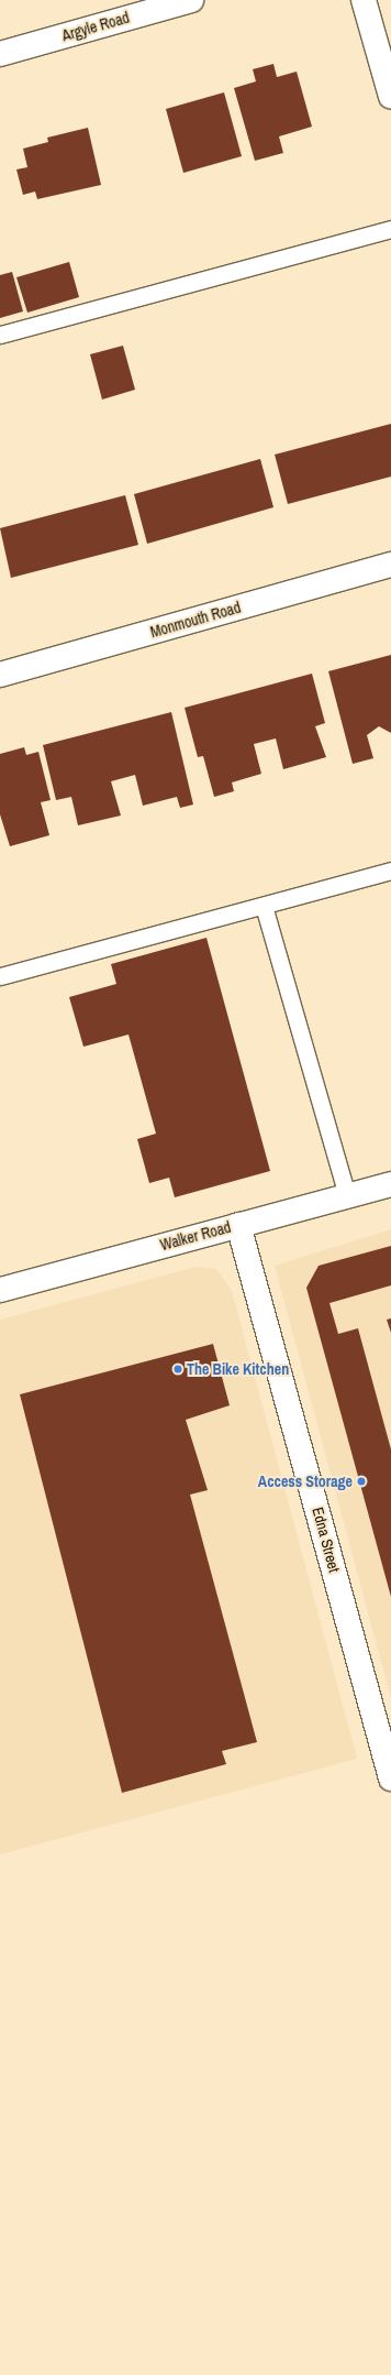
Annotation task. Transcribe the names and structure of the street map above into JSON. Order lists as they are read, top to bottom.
{
  "streets": {
    "street": [
      "Argyle Road",
      "Monmouth Road",
      "Walker Road",
      "Edna Street"
    ]
  },
  "crossings": [
    ["Walker Road", "Edna Street"]
  ],
  "places": ["The Bike Kitchen", "Access Storage"]
}
